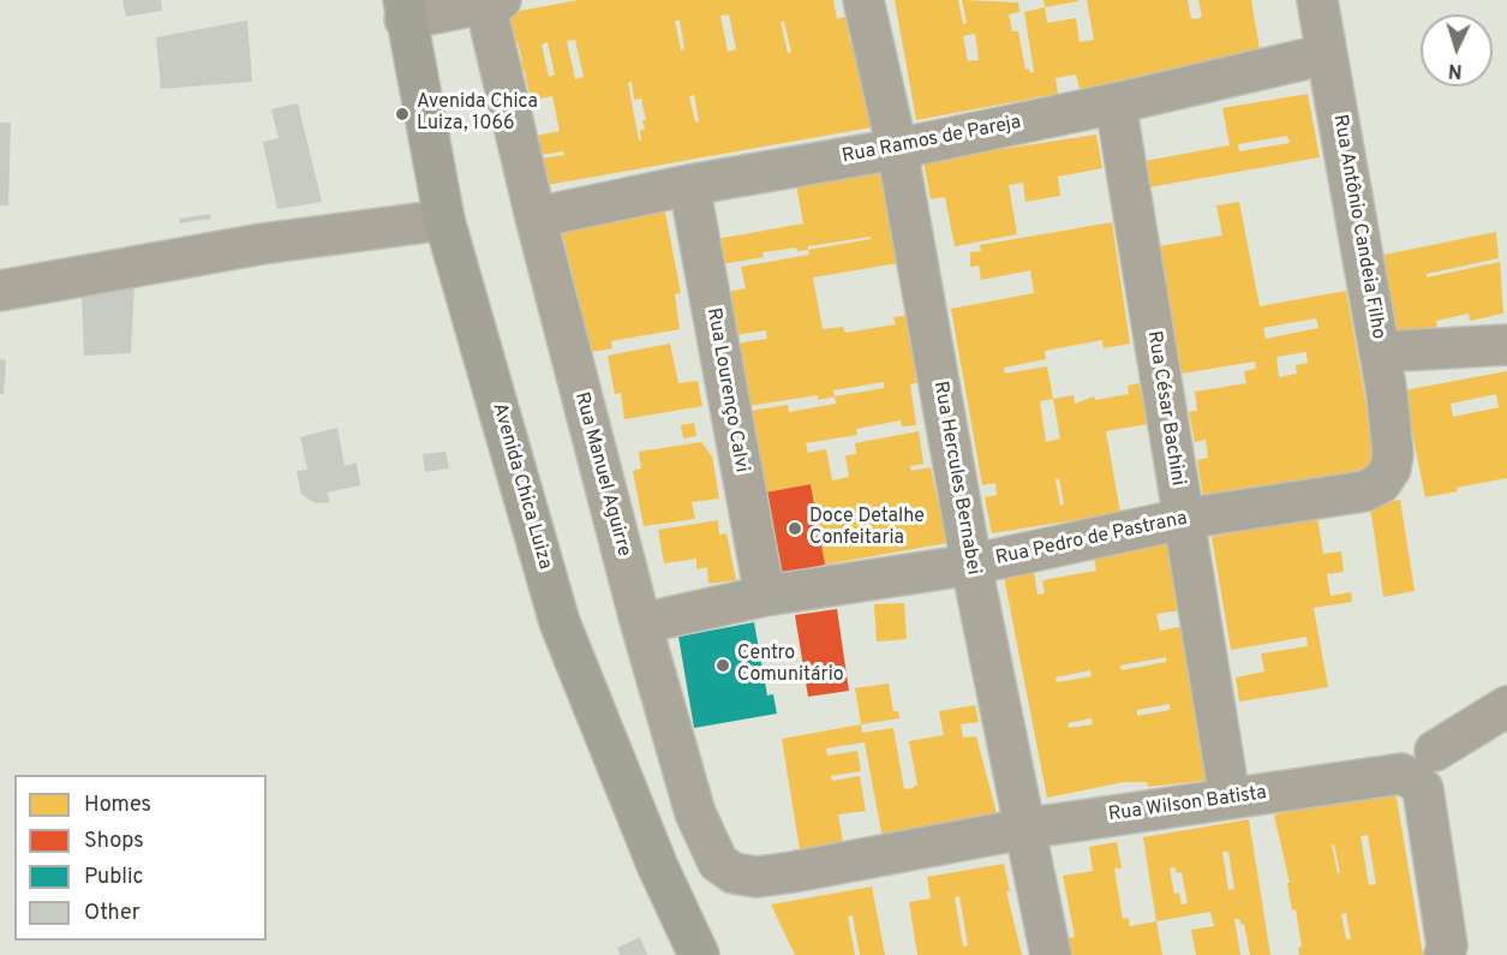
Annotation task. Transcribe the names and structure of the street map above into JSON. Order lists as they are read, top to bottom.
{
  "streets": {
    "main road": ["Avenida Chica Luiza"],
    "street": [
      "Rua Ramos de Pareja",
      "Rua Antônio Candeia Filho",
      "Rua Lourenço Calvi",
      "Rua César Bachini",
      "Rua Manuel Aguirre",
      "Rua Hercules Bernabei",
      "Rua Pedro de Pastrana",
      "Rua Wilson Batista"
    ]
  },
  "crossings": [
    ["Rua Ramos de Pareja", "Rua Antônio Candeia Filho"],
    ["Rua Ramos de Pareja", "Rua Lourenço Calvi"],
    ["Rua Ramos de Pareja", "Rua César Bachini"],
    ["Rua Ramos de Pareja", "Rua Manuel Aguirre"],
    ["Rua Ramos de Pareja", "Rua Hercules Bernabei"],
    ["Rua Antônio Candeia Filho", "Rua Pedro de Pastrana"],
    ["Rua Lourenço Calvi", "Rua Pedro de Pastrana"],
    ["Rua César Bachini", "Rua Pedro de Pastrana"],
    ["Rua César Bachini", "Rua Wilson Batista"],
    ["Rua Manuel Aguirre", "Rua Pedro de Pastrana"],
    ["Rua Manuel Aguirre", "Rua Wilson Batista"],
    ["Rua Hercules Bernabei", "Rua Pedro de Pastrana"],
    ["Rua Hercules Bernabei", "Rua Wilson Batista"]
  ],
  "places": ["Avenida Chica Luiza, 1066", "Doce Detalhe Confeitaria", "Centro Comunitário"],
  "legend": [
    "Homes",
    "Shops",
    "Public",
    "Other"
  ],
  "north": "bottom"
}
